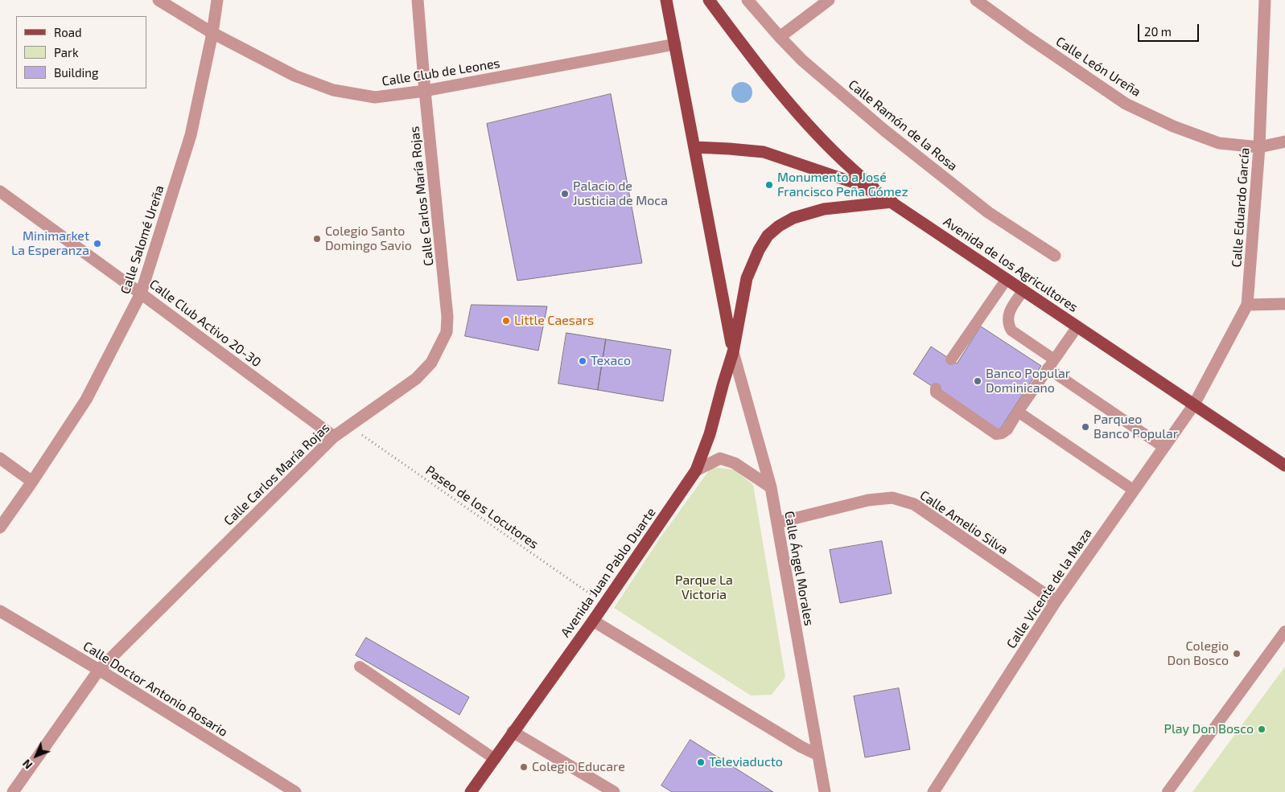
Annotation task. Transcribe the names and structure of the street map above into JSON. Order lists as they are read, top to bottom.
{
  "streets": {
    "main road": ["Avenida de los Agricultores", "Avenida Juan Pablo Duarte"],
    "street": [
      "Calle León Ureña",
      "Calle Club de Leones",
      "Calle Ramón de la Rosa",
      "Calle Carlos María Rojas",
      "Calle Eduardo García",
      "Calle Salomé Ureña",
      "Calle Club Activo 20-30",
      "Calle Amelio Silva",
      "Calle Ángel Morales",
      "Calle Vicente de la Maza",
      "Calle Doctor Antonio Rosario"
    ],
    "path": ["Paseo de los Locutores"]
  },
  "crossings": [
    ["Calle León Ureña", "Calle Eduardo García"],
    ["Calle Club de Leones", "Calle Carlos María Rojas"],
    ["Calle Club de Leones", "Calle Salomé Ureña"],
    ["Calle Carlos María Rojas", "Calle Club Activo 20-30"],
    ["Calle Carlos María Rojas", "Paseo de los Locutores"],
    ["Calle Carlos María Rojas", "Calle Doctor Antonio Rosario"],
    ["Calle Eduardo García", "Avenida de los Agricultores"],
    ["Calle Eduardo García", "Calle Vicente de la Maza"],
    ["Calle Salomé Ureña", "Calle Club Activo 20-30"],
    ["Avenida de los Agricultores", "Avenida Juan Pablo Duarte"],
    ["Avenida de los Agricultores", "Calle Vicente de la Maza"],
    ["Paseo de los Locutores", "Avenida Juan Pablo Duarte"],
    ["Calle Amelio Silva", "Calle Ángel Morales"],
    ["Calle Amelio Silva", "Calle Vicente de la Maza"],
    ["Calle Ángel Morales", "Avenida Juan Pablo Duarte"]
  ],
  "parks": ["Parque La Victoria"],
  "places": [
    "Monumento a José Francisco Peña Gómez",
    "Palacio de Justicia de Moca",
    "Colegio Santo Domingo Savio",
    "Minimarket La Esperanza",
    "Little Caesars",
    "Texaco",
    "Banco Popular Dominicano",
    "Parqueo Banco Popular",
    "Colegio Don Bosco",
    "Play Don Bosco",
    "Televiaducto",
    "Colegio Educare"
  ],
  "legend": ["Road", "Park", "Building"],
  "scale_bar": "20 m",
  "north": "bottom left"
}
